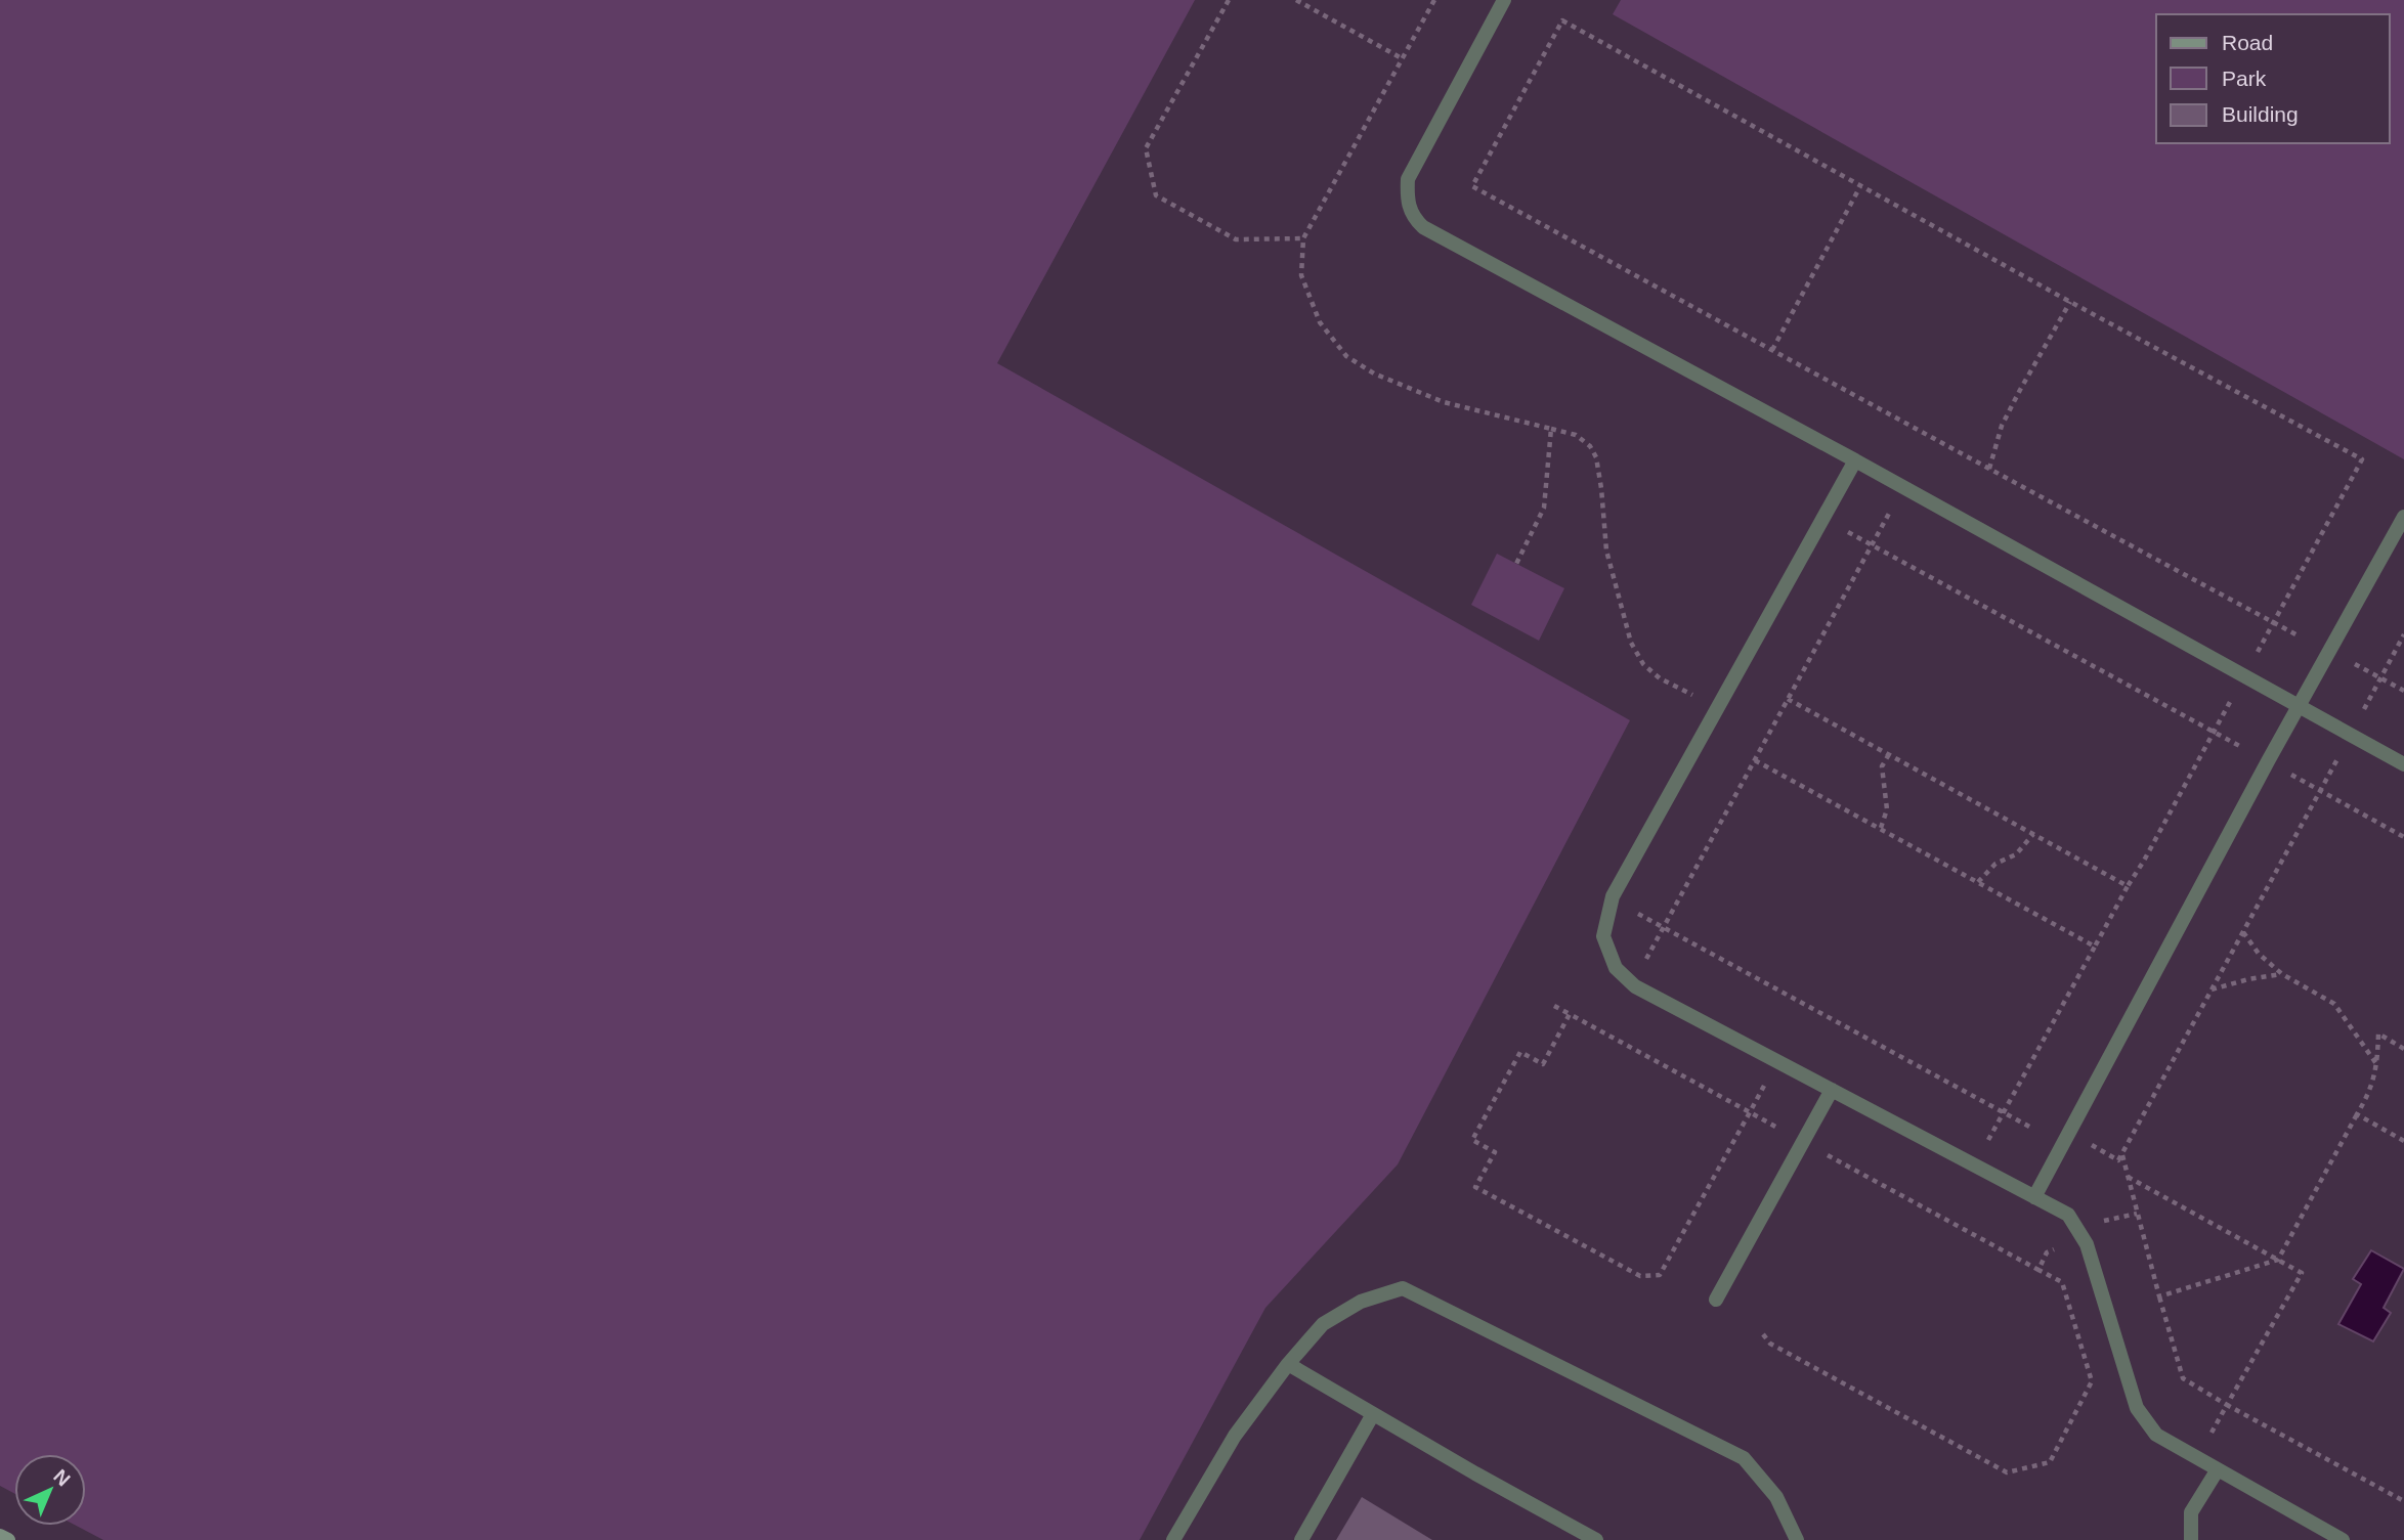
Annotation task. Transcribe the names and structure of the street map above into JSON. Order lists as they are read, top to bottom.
{
  "legend": ["Road", "Park", "Building"],
  "north": "top right"
}
